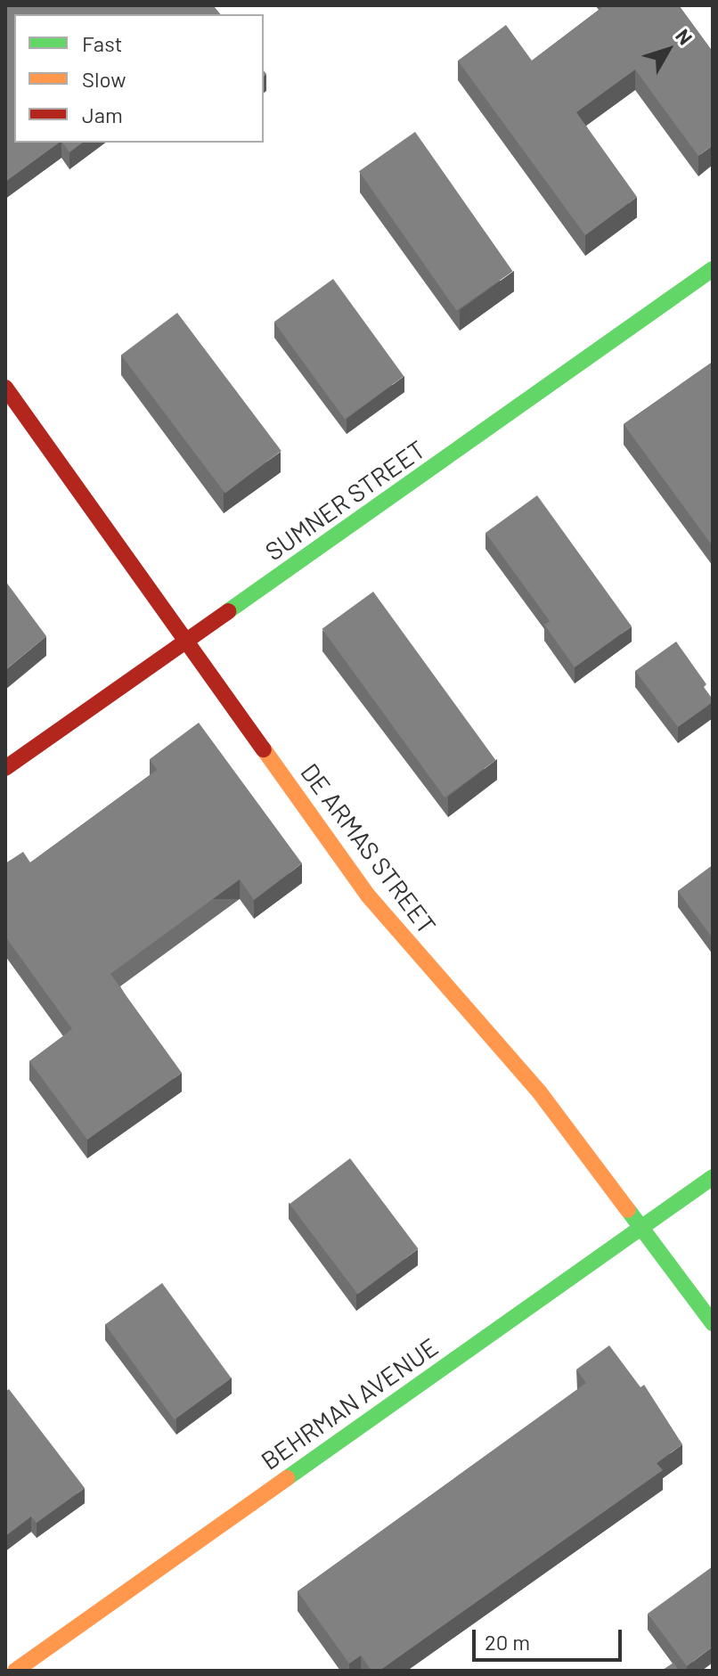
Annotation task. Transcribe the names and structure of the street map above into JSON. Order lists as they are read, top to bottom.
{
  "streets": {
    "street": ["SUMNER STREET", "DE ARMAS STREET", "BEHRMAN AVENUE"]
  },
  "crossings": [
    ["SUMNER STREET", "DE ARMAS STREET"],
    ["DE ARMAS STREET", "BEHRMAN AVENUE"]
  ],
  "legend": ["Fast", "Slow", "Jam"],
  "scale_bar": "20 m",
  "north": "top right"
}
